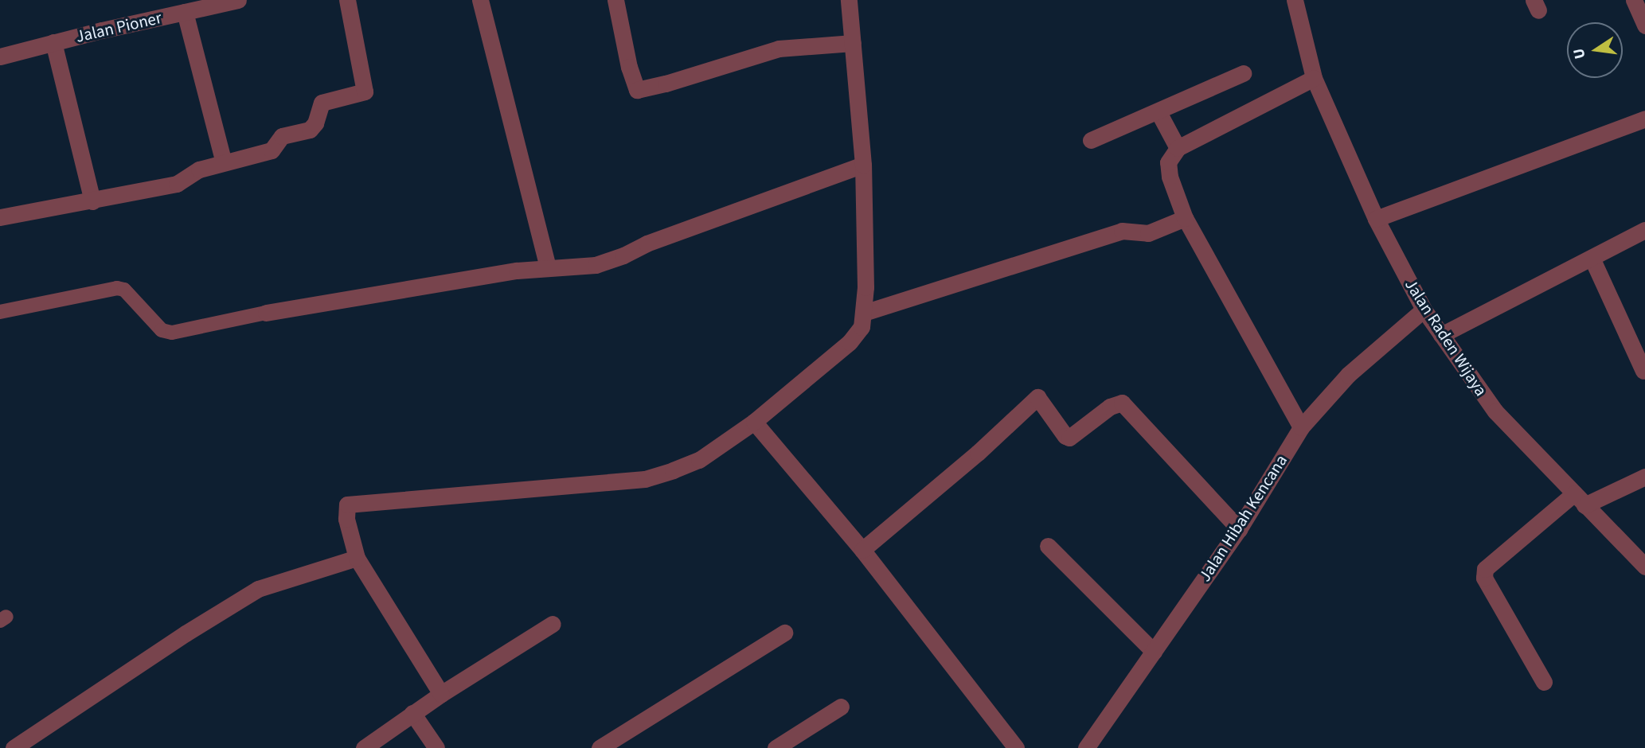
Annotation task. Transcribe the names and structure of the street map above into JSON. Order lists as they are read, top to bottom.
{
  "streets": {
    "street": ["Jalan Pioner", "Jalan Raden Wijaya", "Jalan Hibah Kencana"]
  },
  "crossings": [
    ["Jalan Raden Wijaya", "Jalan Hibah Kencana"]
  ],
  "north": "left"
}
